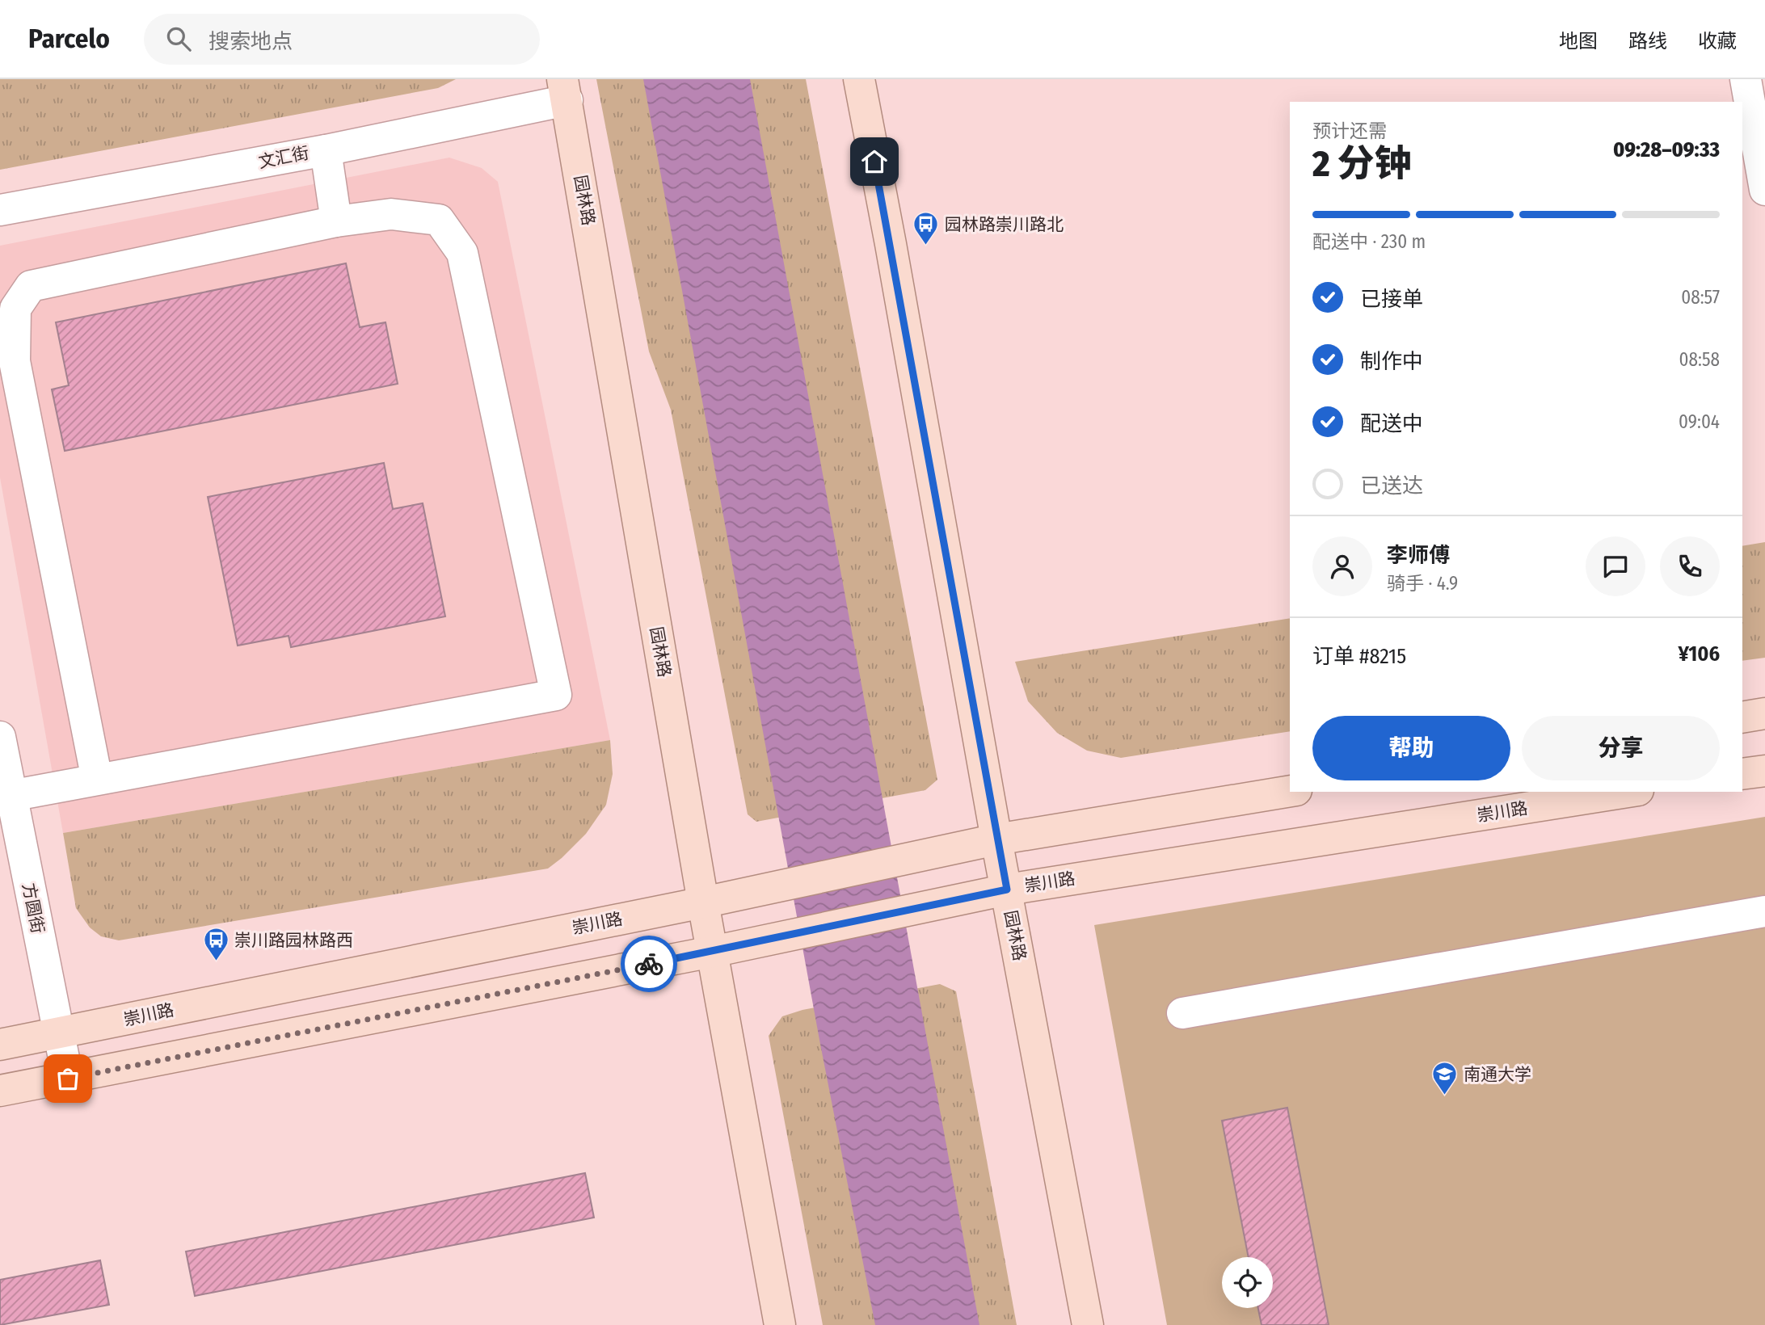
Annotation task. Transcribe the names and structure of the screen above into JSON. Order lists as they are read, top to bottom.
{
  "streets": {
    "main road": ["园林路", "崇川路"],
    "street": ["文汇街", "方圆街"]
  },
  "crossings": [
    ["文汇街", "园林路"],
    ["园林路", "崇川路"],
    ["崇川路", "方圆街"]
  ],
  "places": {
    "bus stop": ["园林路崇川路北", "崇川路园林路西"],
    "school or university": ["南通大学"]
  },
  "page": {
    "header": "Parcelo",
    "search": "搜索地点",
    "nav": ["地图", "路线", "收藏"],
    "heading": ["2 分钟", "预计还需", "09:28–09:33"],
    "panel": [
      "李师傅",
      "骑手 · 4.9",
      "订单 #8215",
      "¥106"
    ],
    "bar": "配送中 · 230 m",
    "list": [
      ["已接单", "08:57"],
      ["制作中", "08:58"],
      ["配送中", "09:04"],
      "已送达"
    ],
    "buttons": ["帮助", "分享"]
  }
}
